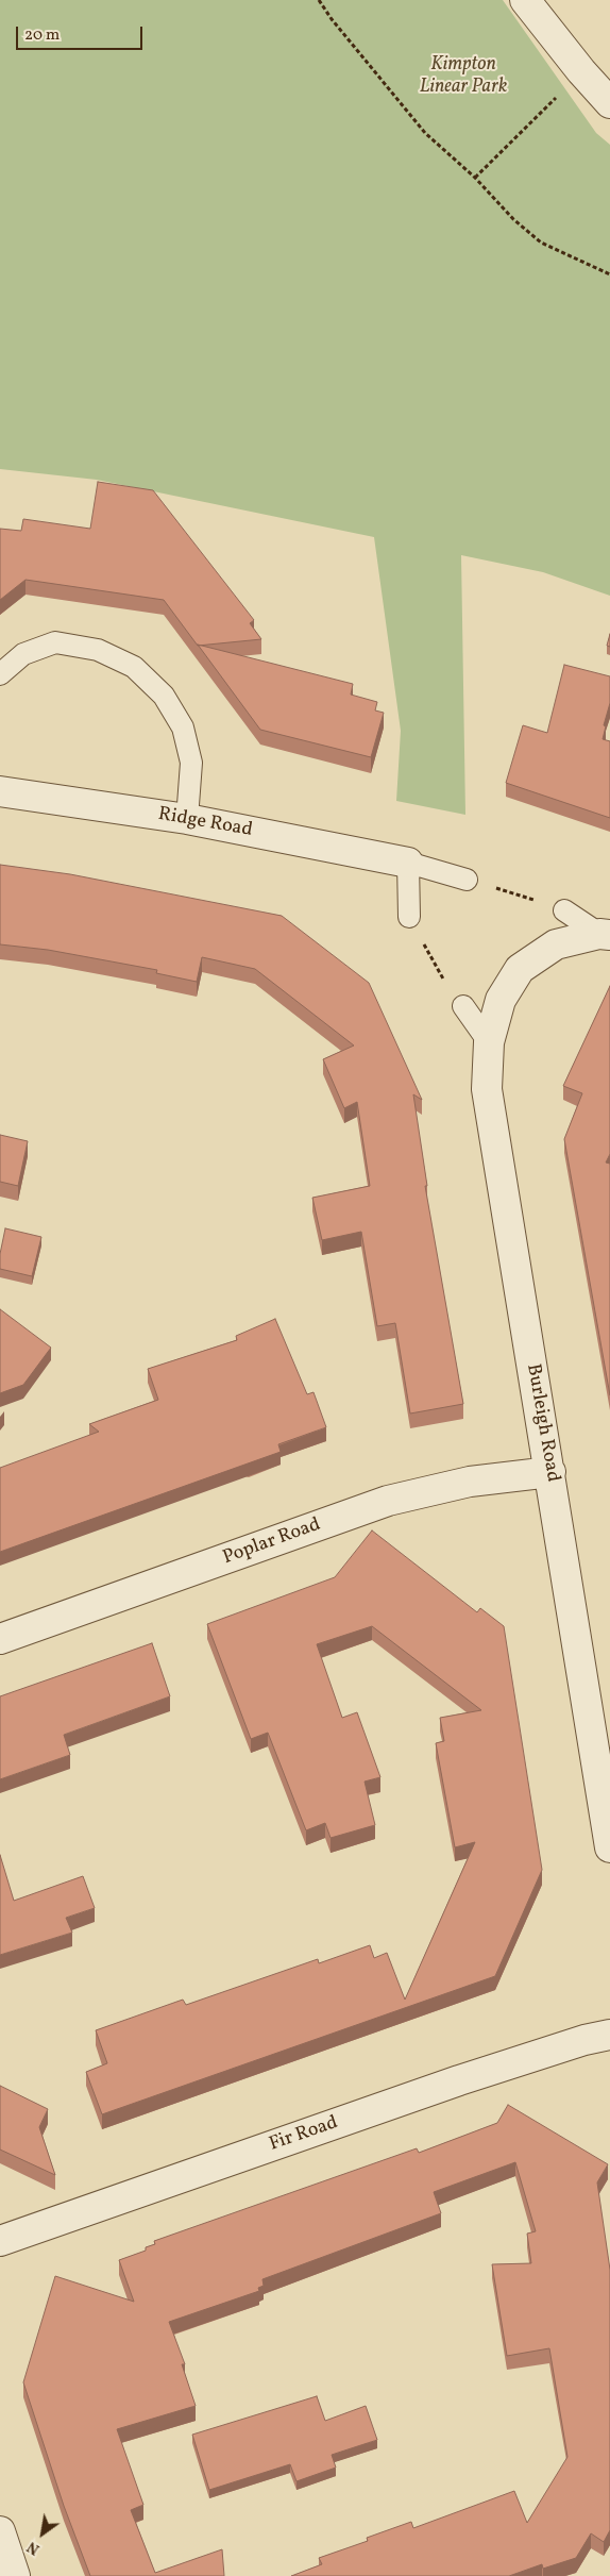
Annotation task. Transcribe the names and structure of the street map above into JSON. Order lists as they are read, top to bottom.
{
  "streets": {
    "street": [
      "Ridge Road",
      "Burleigh Road",
      "Poplar Road",
      "Fir Road"
    ]
  },
  "crossings": [
    ["Burleigh Road", "Poplar Road"]
  ],
  "parks": ["Kimpton Linear Park"],
  "scale_bar": "20 m",
  "north": "bottom left"
}
